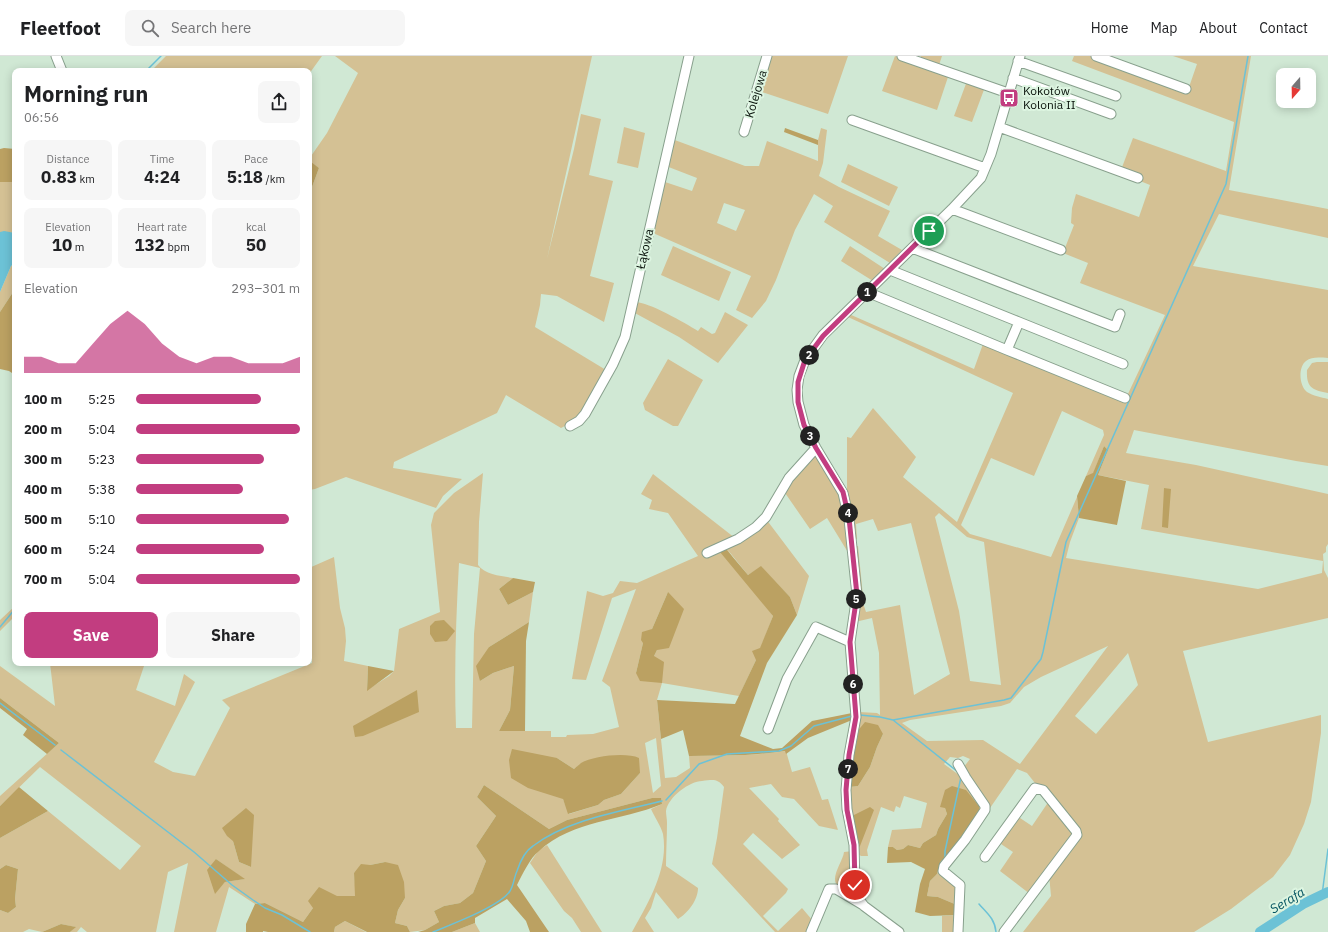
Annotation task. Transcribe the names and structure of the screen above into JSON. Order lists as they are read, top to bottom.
{
  "streets": {
    "street": ["Kolejowa", "Łąkowa"]
  },
  "water": ["Serafa"],
  "places": {
    "bus stop": ["Kokotów Kolonia II"]
  },
  "north": "bottom",
  "page": {
    "header": "Fleetfoot",
    "search": "Search here",
    "nav": [
      "Home",
      "Map",
      "About",
      "Contact"
    ],
    "heading": ["Morning run", "06:56"],
    "stats": [
      ["Distance", "0.83 km"],
      ["Time", "4:24"],
      ["Pace", "5:18 /km"],
      ["Elevation", "10 m"],
      ["Heart rate", "132 bpm"],
      ["kcal", "50"]
    ],
    "chart": ["Elevation", "293–301 m"],
    "pins": [
      "1",
      "2",
      "3",
      "4",
      "5",
      "6",
      "7"
    ],
    "list": [
      {
        "name": "100 m",
        "note": "5:25"
      },
      {
        "name": "200 m",
        "note": "5:04"
      },
      {
        "name": "300 m",
        "note": "5:23"
      },
      {
        "name": "400 m",
        "note": "5:38"
      },
      {
        "name": "500 m",
        "note": "5:10"
      },
      {
        "name": "600 m",
        "note": "5:24"
      },
      {
        "name": "700 m",
        "note": "5:04"
      }
    ],
    "buttons": ["Save", "Share"]
  }
}
